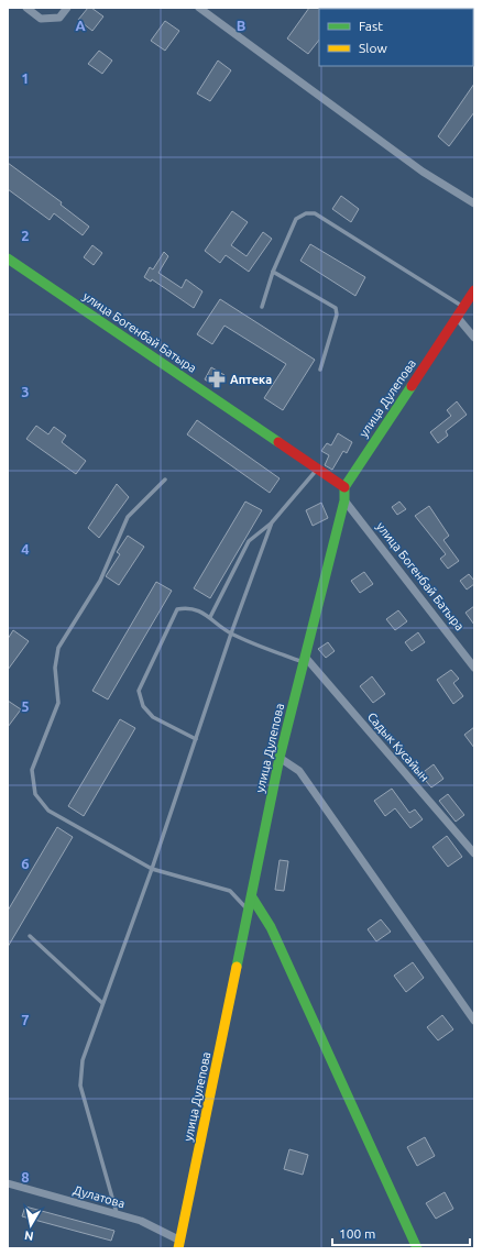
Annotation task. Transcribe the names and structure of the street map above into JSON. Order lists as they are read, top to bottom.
{
  "streets": {
    "street": [
      "улица Богенбай Батыра",
      "улица Дулепова",
      "Садык Кусайын",
      "Дулатова"
    ]
  },
  "crossings": [
    ["улица Богенбай Батыра", "улица Дулепова"],
    ["улица Дулепова", "Садык Кусайын"],
    ["улица Дулепова", "Дулатова"]
  ],
  "places": {
    "pharmacy": ["Аптека"]
  },
  "legend": ["Fast", "Slow"],
  "scale_bar": "100 m",
  "north": "bottom",
  "grid": {
    "columns": ["A", "B"],
    "rows": [
      "1",
      "2",
      "3",
      "4",
      "5",
      "6",
      "7",
      "8"
    ]
  }
}
